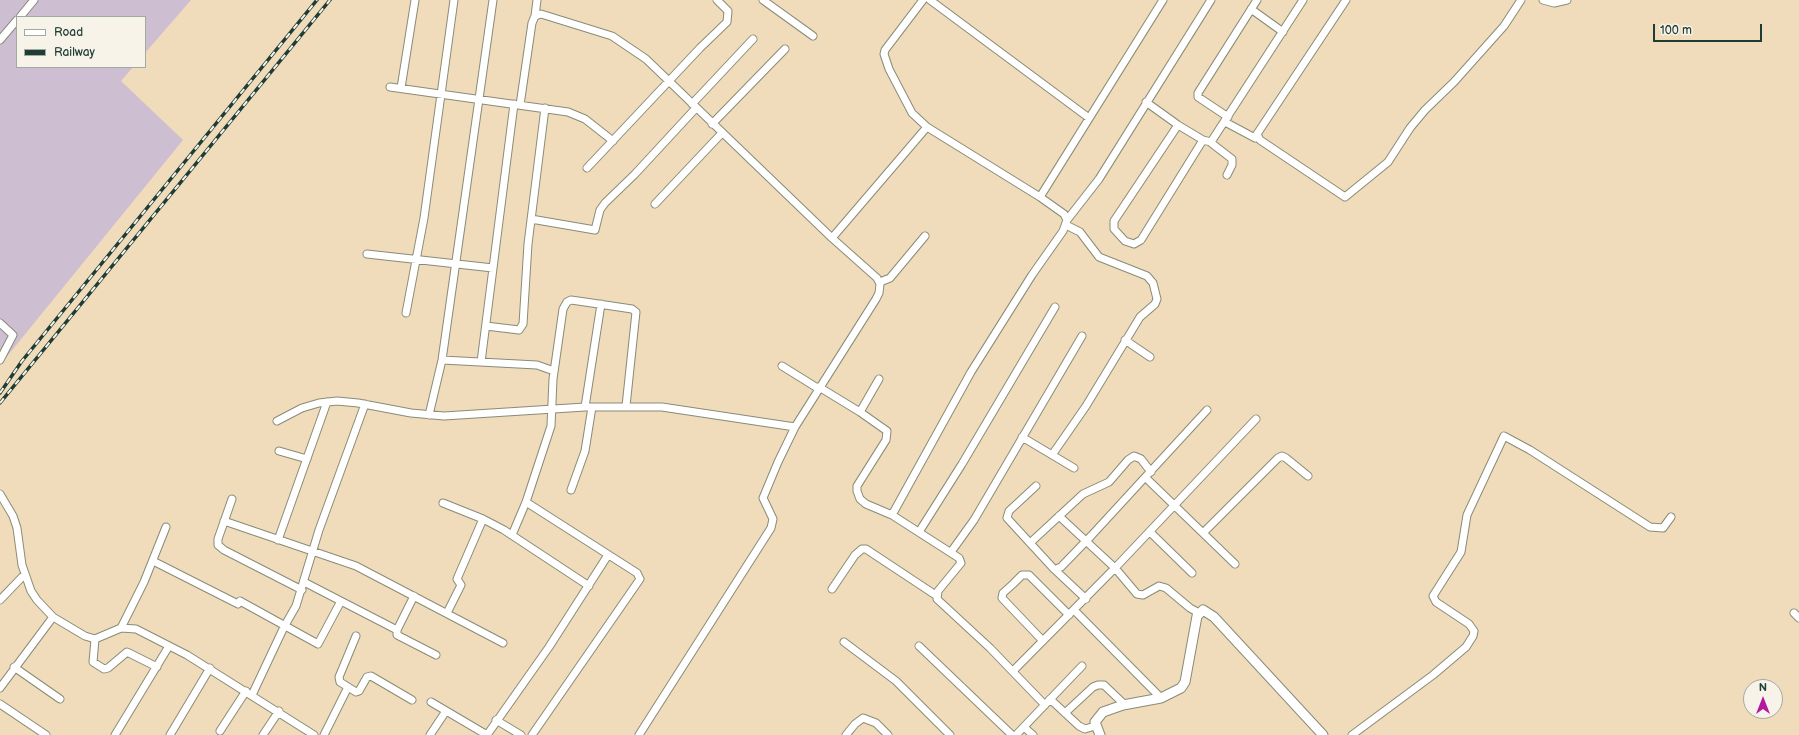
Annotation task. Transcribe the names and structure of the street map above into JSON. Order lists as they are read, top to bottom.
{
  "legend": ["Road", "Railway"],
  "scale_bar": "100 m",
  "north": "top"
}
